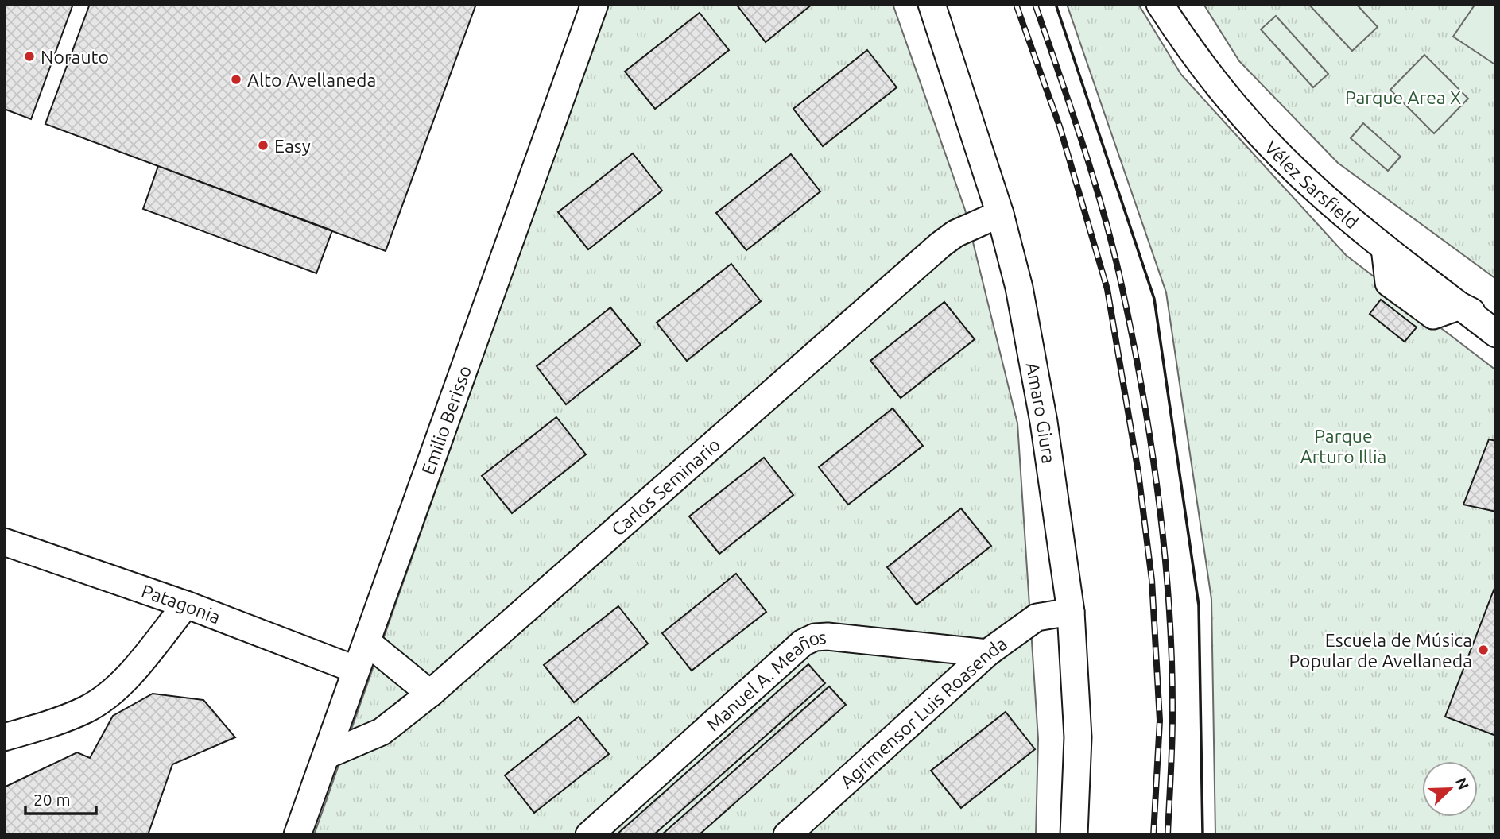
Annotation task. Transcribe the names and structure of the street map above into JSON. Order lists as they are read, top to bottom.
{
  "streets": {
    "street": [
      "Vélez Sarsfield",
      "Amaro Giura",
      "Emilio Berisso",
      "Carlos Seminario",
      "Patagonia",
      "Manuel A. Meaños",
      "Agrimensor Luis Roasenda"
    ]
  },
  "crossings": [
    ["Amaro Giura", "Carlos Seminario"],
    ["Amaro Giura", "Agrimensor Luis Roasenda"],
    ["Emilio Berisso", "Carlos Seminario"],
    ["Emilio Berisso", "Patagonia"],
    ["Manuel A. Meaños", "Agrimensor Luis Roasenda"]
  ],
  "parks": ["Parque Area X", "Parque Arturo Illia"],
  "places": [
    "Norauto",
    "Alto Avellaneda",
    "Easy",
    "Escuela de Música Popular de Avellaneda"
  ],
  "scale_bar": "20 m",
  "north": "top right"
}
